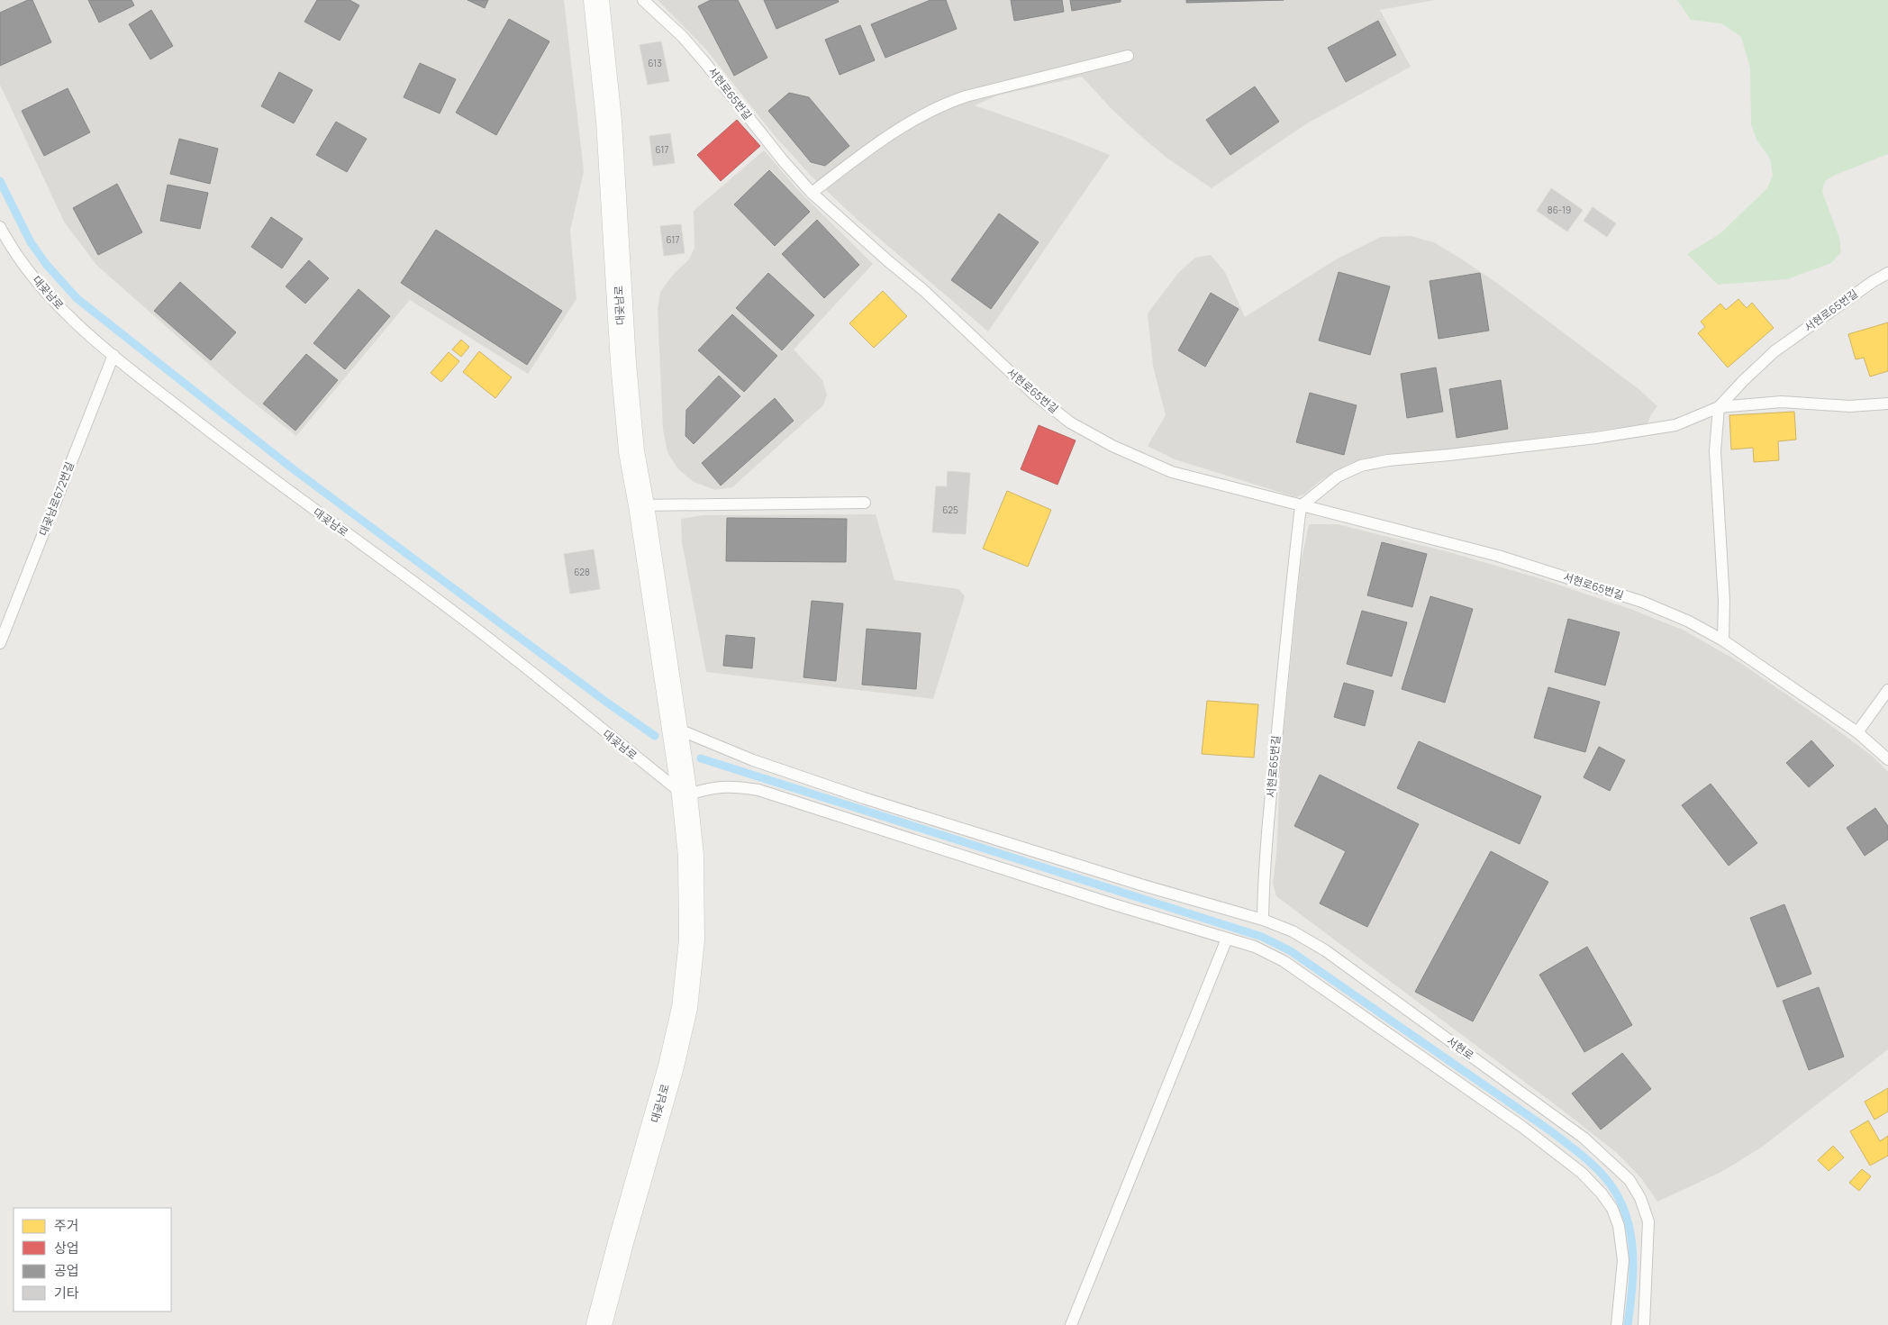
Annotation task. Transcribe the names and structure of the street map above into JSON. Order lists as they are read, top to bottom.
{
  "streets": {
    "street": ["대곶남로"],
    "lane": ["서현로65번길", "대곶남로672번길", "서현로"]
  },
  "crossings": [
    ["서현로65번길", "서현로"],
    ["대곶남로", "대곶남로672번길"],
    ["대곶남로", "서현로"]
  ],
  "house_numbers": [
    "613",
    "617",
    "86-19",
    "617",
    "625",
    "628"
  ],
  "legend": [
    "주거",
    "상업",
    "공업",
    "기타"
  ]
}
